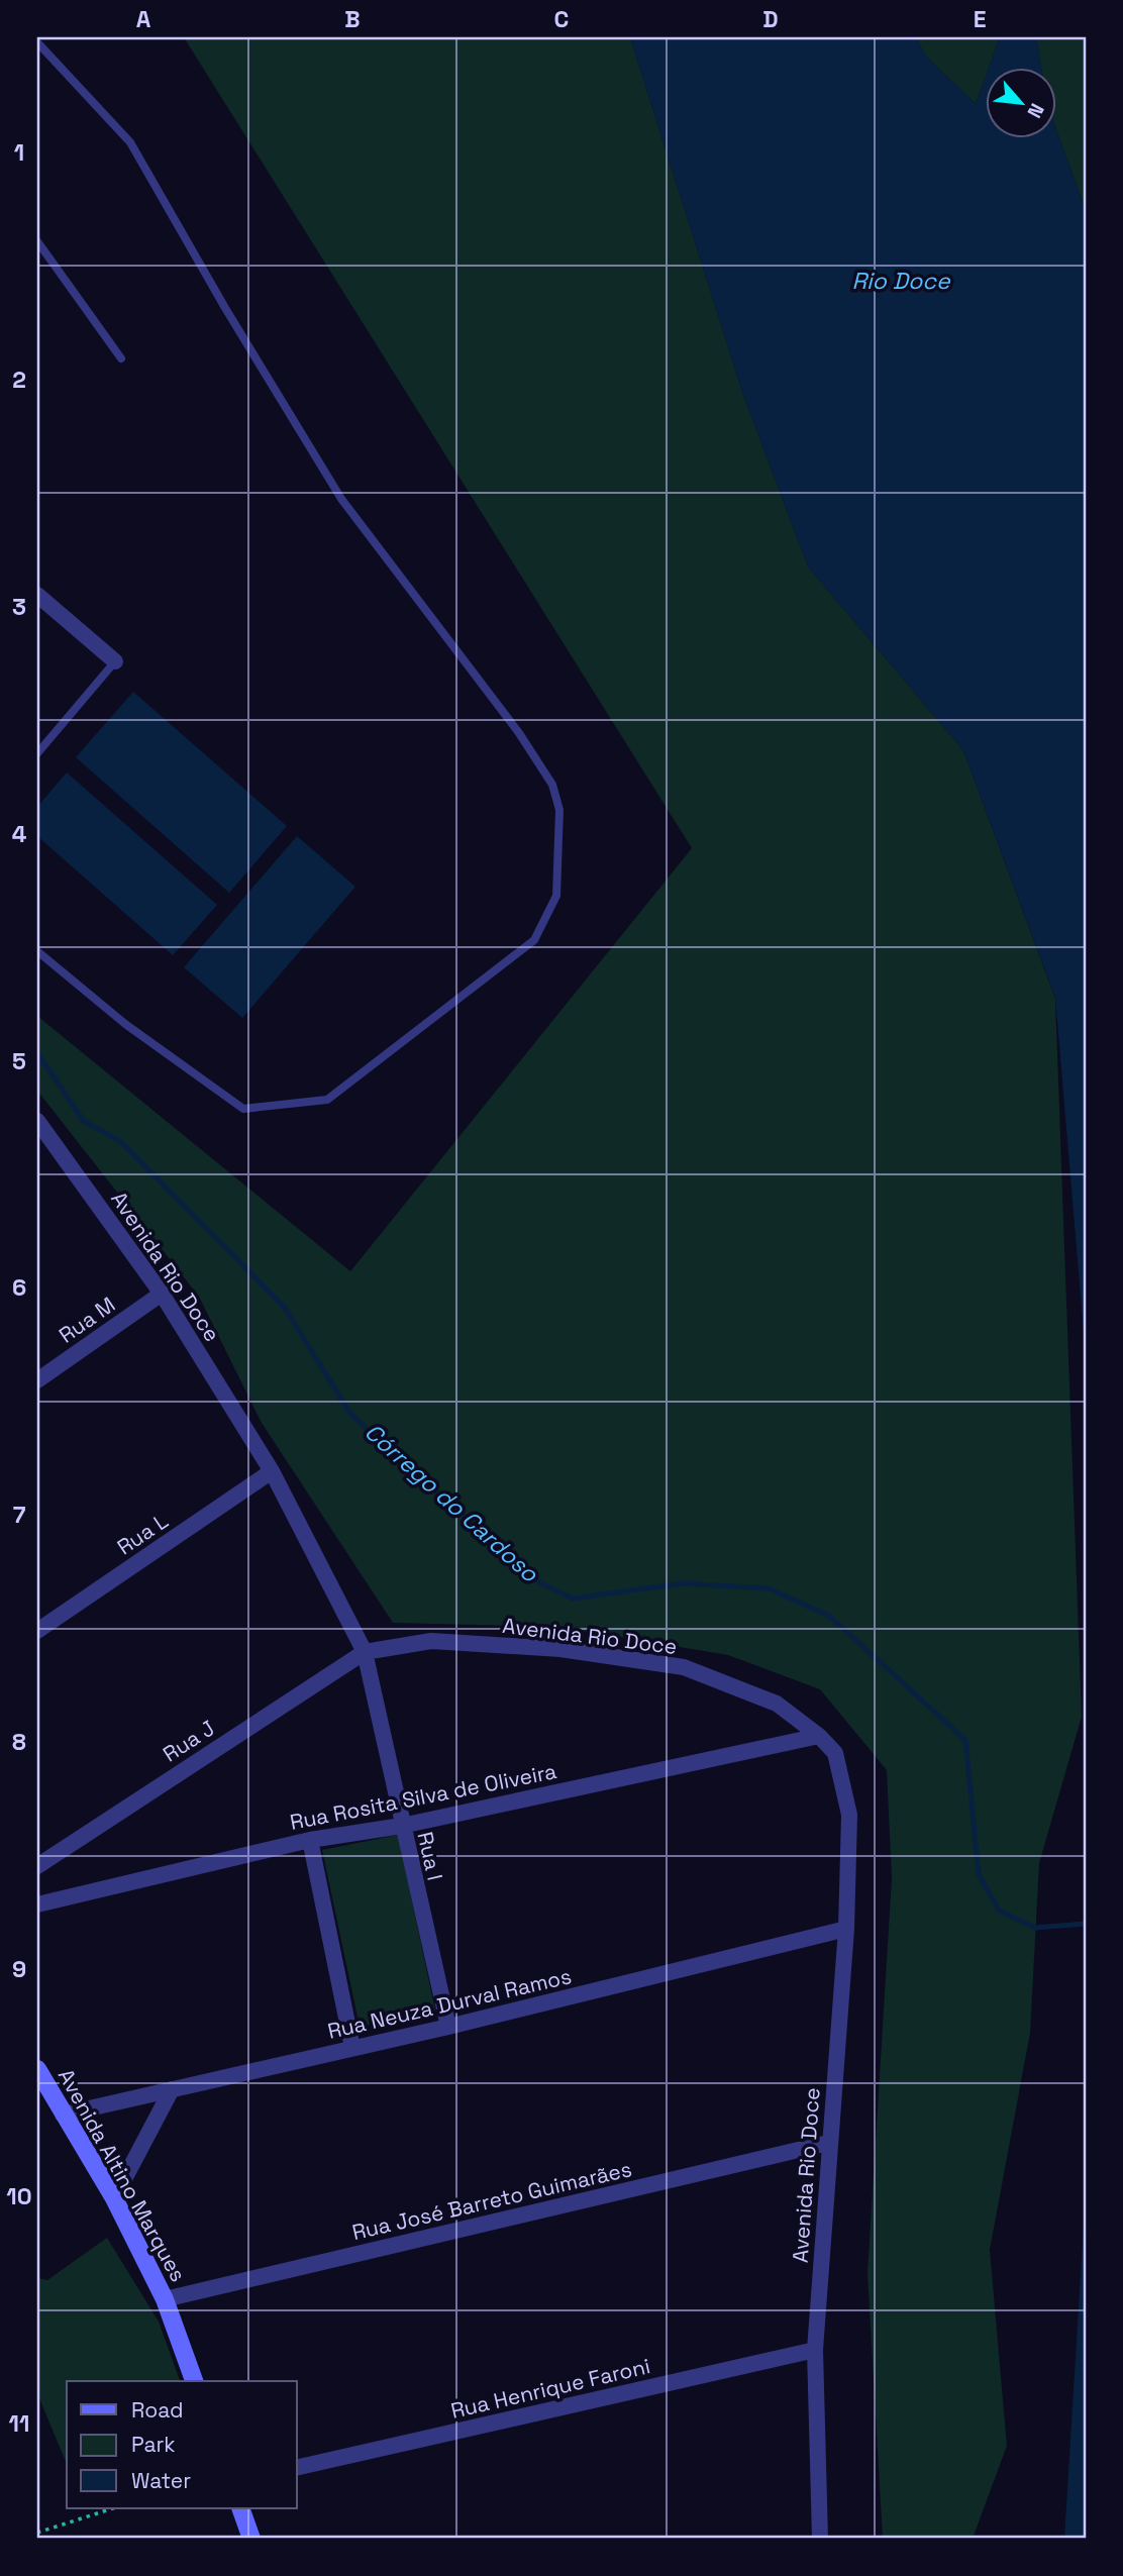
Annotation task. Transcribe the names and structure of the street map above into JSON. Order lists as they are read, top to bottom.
{
  "streets": {
    "main road": ["Avenida Altino Marques"],
    "street": [
      "Avenida Rio Doce",
      "Rua M",
      "Rua L",
      "Rua J",
      "Rua Rosita Silva de Oliveira",
      "Rua I",
      "Rua Neuza Durval Ramos",
      "Rua José Barreto Guimarães",
      "Rua Henrique Faroni"
    ]
  },
  "crossings": [
    ["Avenida Rio Doce", "Rua M"],
    ["Avenida Rio Doce", "Rua L"],
    ["Avenida Rio Doce", "Rua J"],
    ["Avenida Rio Doce", "Rua Rosita Silva de Oliveira"],
    ["Avenida Rio Doce", "Rua I"],
    ["Avenida Rio Doce", "Rua Neuza Durval Ramos"],
    ["Avenida Rio Doce", "Rua José Barreto Guimarães"],
    ["Avenida Rio Doce", "Rua Henrique Faroni"],
    ["Rua J", "Rua I"],
    ["Rua Rosita Silva de Oliveira", "Rua I"],
    ["Rua I", "Rua Neuza Durval Ramos"],
    ["Rua Neuza Durval Ramos", "Avenida Altino Marques"],
    ["Avenida Altino Marques", "Rua José Barreto Guimarães"]
  ],
  "water": ["Rio Doce", "Córrego do Cardoso"],
  "legend": ["Road", "Park", "Water"],
  "north": "bottom right",
  "grid": {
    "columns": [
      "A",
      "B",
      "C",
      "D",
      "E"
    ],
    "rows": [
      "1",
      "2",
      "3",
      "4",
      "5",
      "6",
      "7",
      "8",
      "9",
      "10",
      "11"
    ]
  }
}
